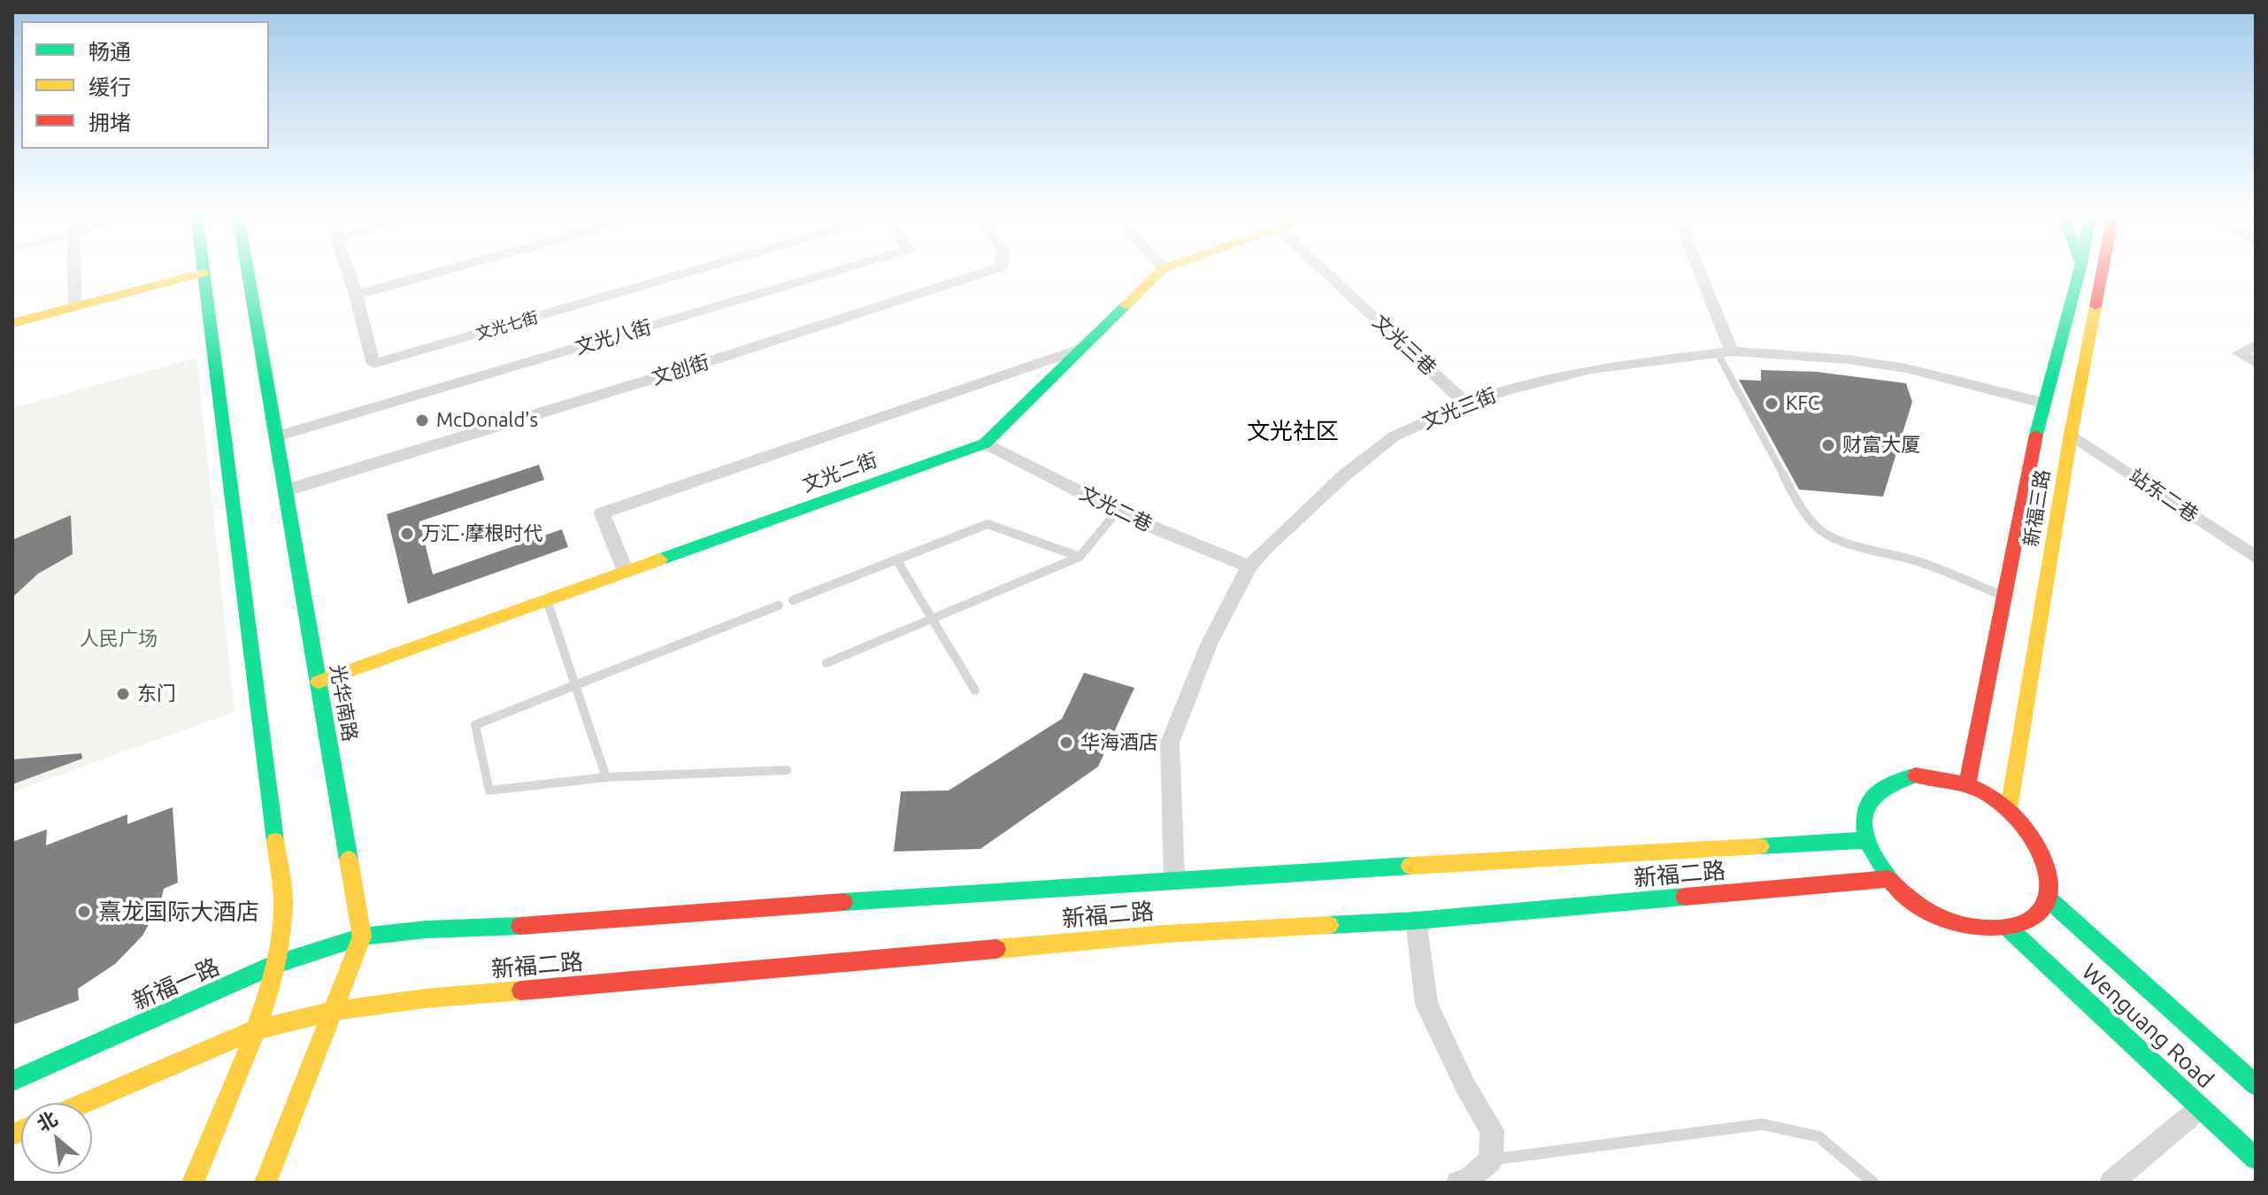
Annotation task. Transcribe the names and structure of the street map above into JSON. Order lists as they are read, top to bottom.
{
  "streets": {
    "main road": [
      "文光二街",
      "新福三路",
      "光华南路",
      "新福二路",
      "新福一路",
      "Wenguang Road"
    ],
    "street": [
      "文光七街",
      "文光八街",
      "文光三巷",
      "文创街",
      "文光三街",
      "站东二巷",
      "文光二巷"
    ]
  },
  "crossings": [
    ["文光八街", "光华南路"],
    ["文光三巷", "文光三街"],
    ["文创街", "光华南路"],
    ["文光三街", "文光二巷"],
    ["文光三街", "新福二路"],
    ["文光二街", "文光二巷"],
    ["文光二街", "光华南路"],
    ["站东二巷", "新福三路"],
    ["新福三路", "新福二路"],
    ["新福三路", "Wenguang Road"],
    ["光华南路", "新福二路"],
    ["光华南路", "新福一路"],
    ["新福二路", "新福一路"],
    ["新福二路", "Wenguang Road"]
  ],
  "districts": ["文光社区"],
  "parks": ["人民广场"],
  "places": [
    "KFC",
    "McDonald's",
    "财富大厦",
    "万汇·摩根时代",
    "东门",
    "华海酒店",
    "熹龙国际大酒店"
  ],
  "legend": ["畅通", "缓行", "拥堵"],
  "north": "top left"
}
